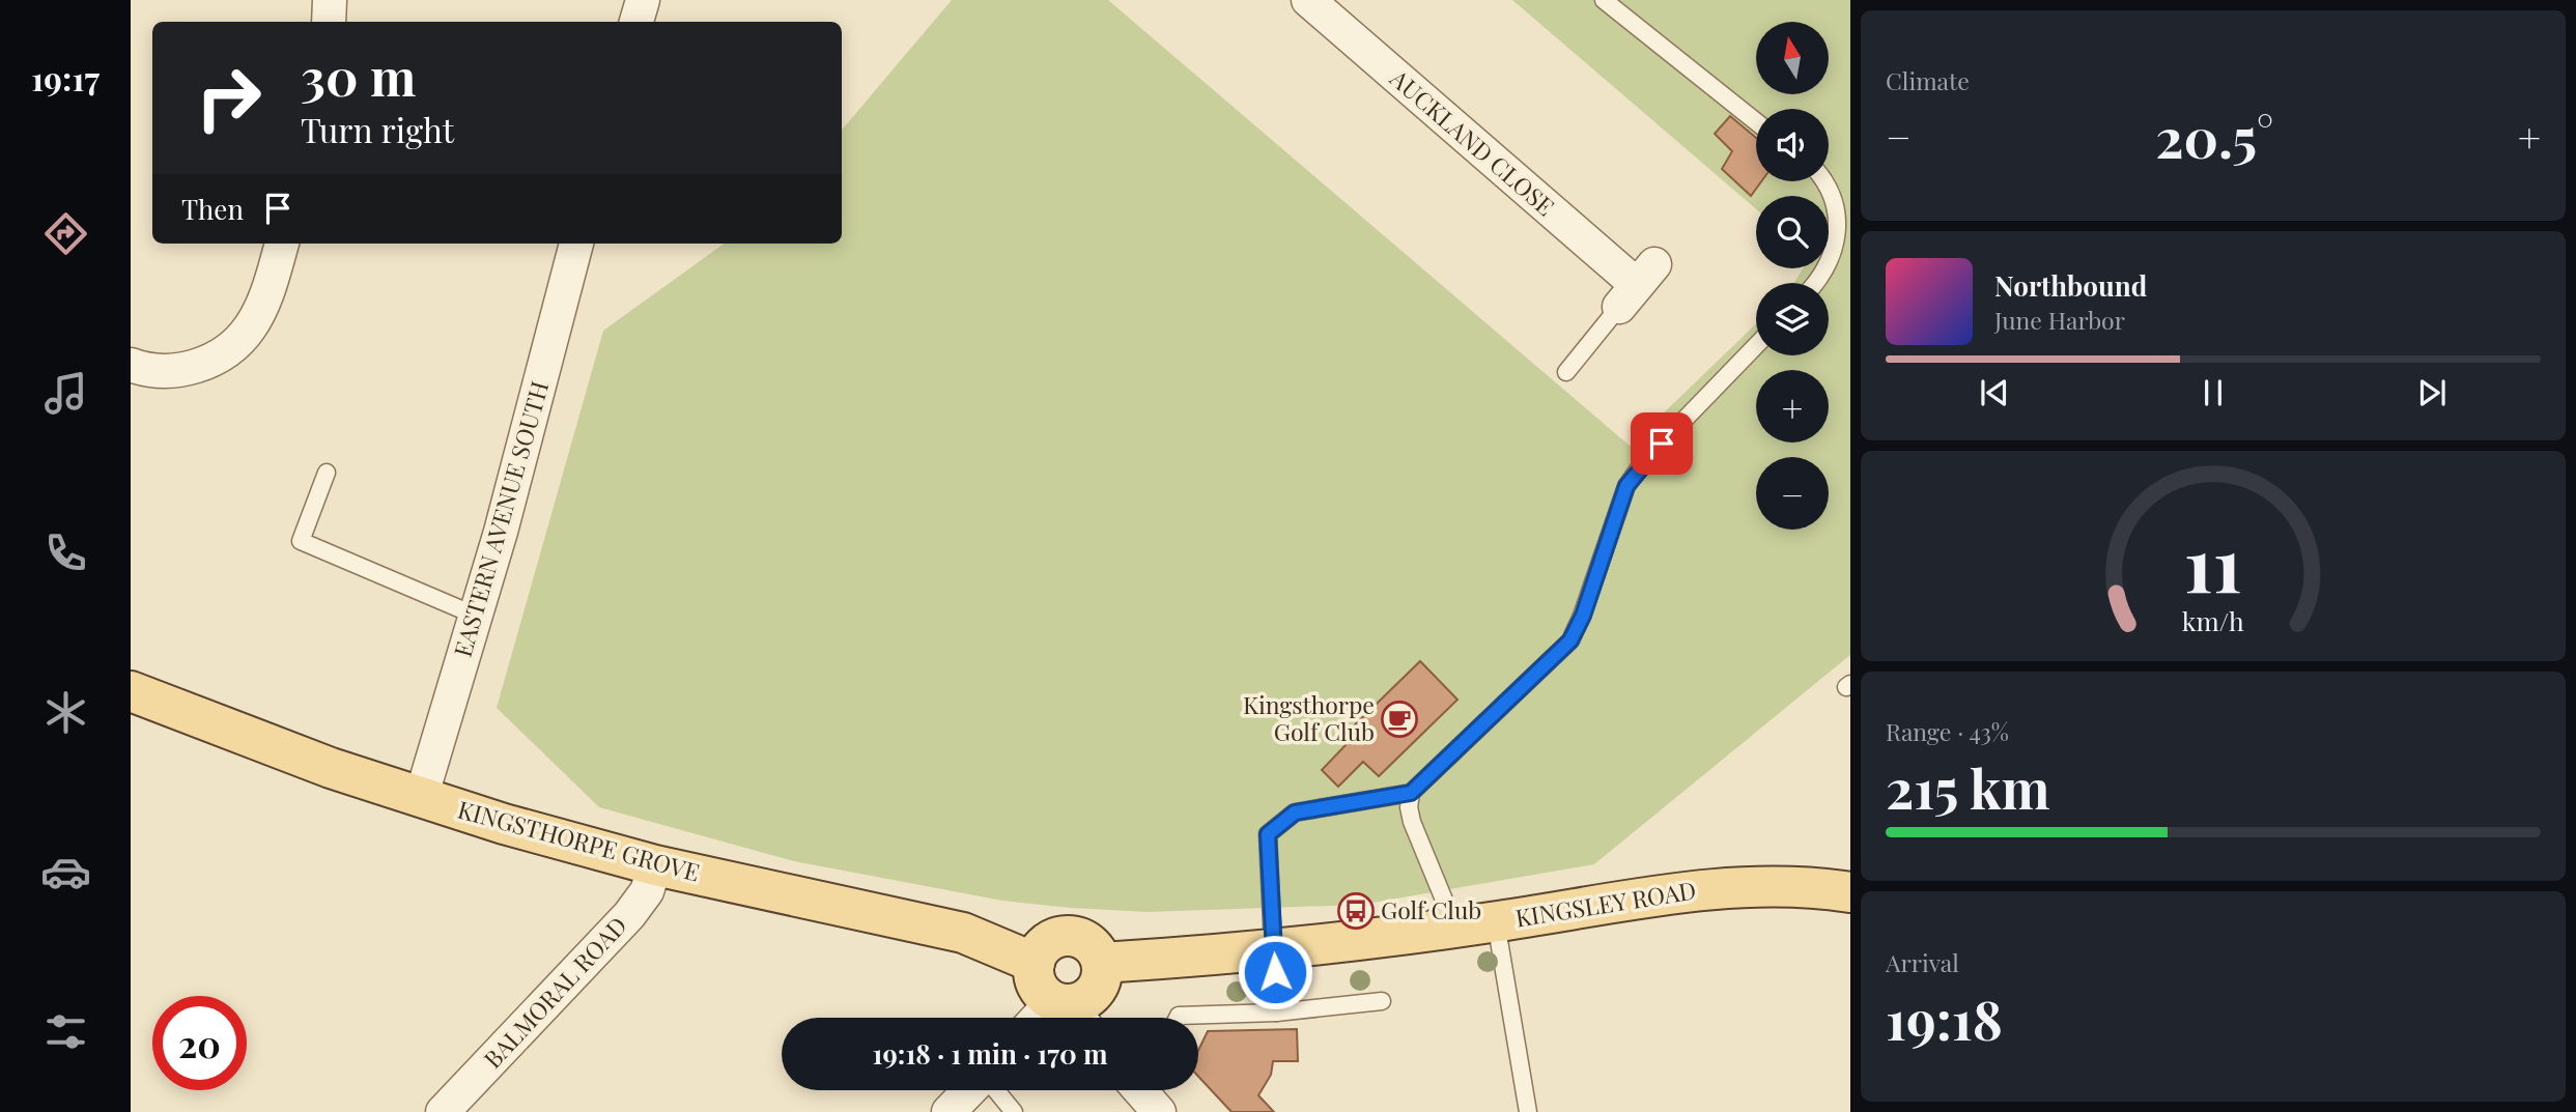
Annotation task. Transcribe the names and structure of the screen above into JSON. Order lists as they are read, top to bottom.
{
  "streets": {
    "main road": ["KINGSTHORPE GROVE", "KINGSLEY ROAD"],
    "street": ["AUCKLAND CLOSE", "EASTERN AVENUE SOUTH", "BALMORAL ROAD"]
  },
  "crossings": [
    ["EASTERN AVENUE SOUTH", "KINGSTHORPE GROVE"],
    ["KINGSTHORPE GROVE", "KINGSLEY ROAD"],
    ["KINGSTHORPE GROVE", "BALMORAL ROAD"]
  ],
  "places": {
    "cafe": ["Kingsthorpe Golf Club"],
    "bus stop": ["Golf Club"]
  },
  "north": "top",
  "page": {
    "tabs": "19:17",
    "tile": [
      "Climate",
      ["Range · 43%", "215 km"],
      ["Arrival", "19:18"]
    ],
    "map_buttons": ["+", "−"],
    "turn": ["30 m", "Turn right"],
    "heat": ["−", "20.5°", "+"],
    "then": "Then",
    "song": ["Northbound", "June Harbor"],
    "limit": "20",
    "trip": "19:18 · 1 min · 170 m",
    "gauge": ["11", "km/h"]
  }
}
